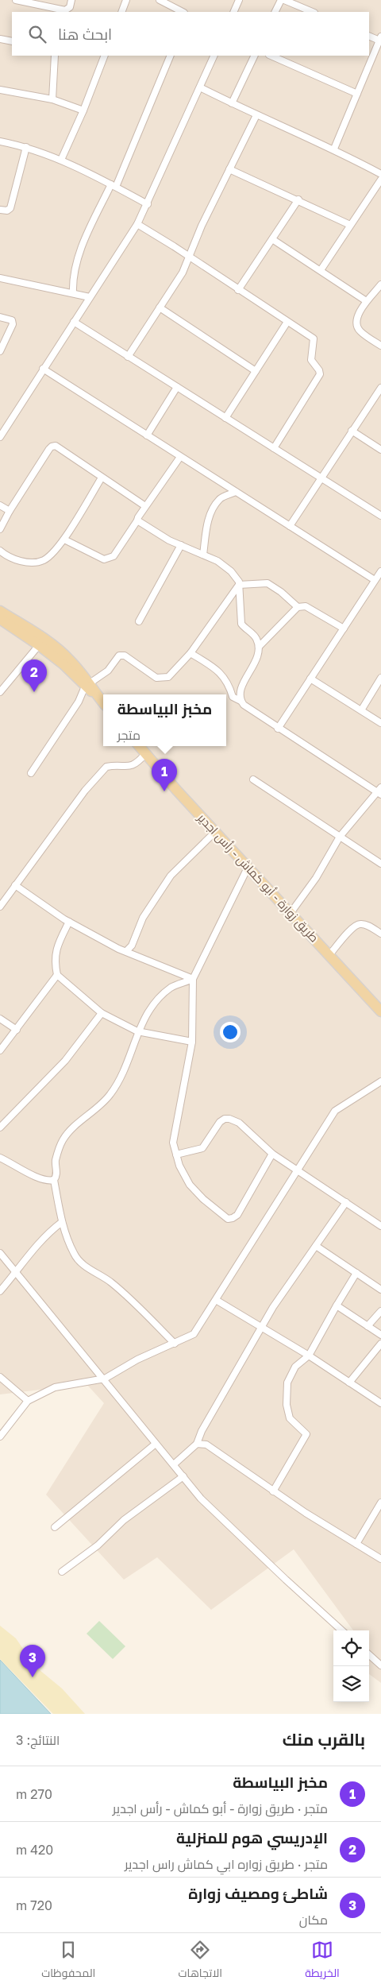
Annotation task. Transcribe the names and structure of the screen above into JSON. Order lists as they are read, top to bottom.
{
  "streets": {
    "main road": ["طريق زوارة - أبو كماش - رأس اجدير"]
  },
  "page": {
    "search": "ابحث هنا",
    "pins": ["2", "1", "3"],
    "popup": ["مخبز البياسطة", "متجر"],
    "heading": ["بالقرب منك", "النتائج: 3"],
    "list": [
      {
        "mark": "1",
        "name": "مخبز البياسطة",
        "note": "متجر · طريق زوارة - أبو كماش - رأس اجدير",
        "value": "270 m"
      },
      {
        "mark": "2",
        "name": "الإدريسي هوم للمنزلية",
        "note": "متجر · طريق زواره ابي كماش راس اجدير",
        "value": "420 m"
      },
      {
        "mark": "3",
        "name": "شاطئ ومصيف زوارة",
        "note": "مكان",
        "value": "720 m"
      }
    ],
    "nav": ["الخريطة", "الاتجاهات", "المحفوظات"]
  }
}
